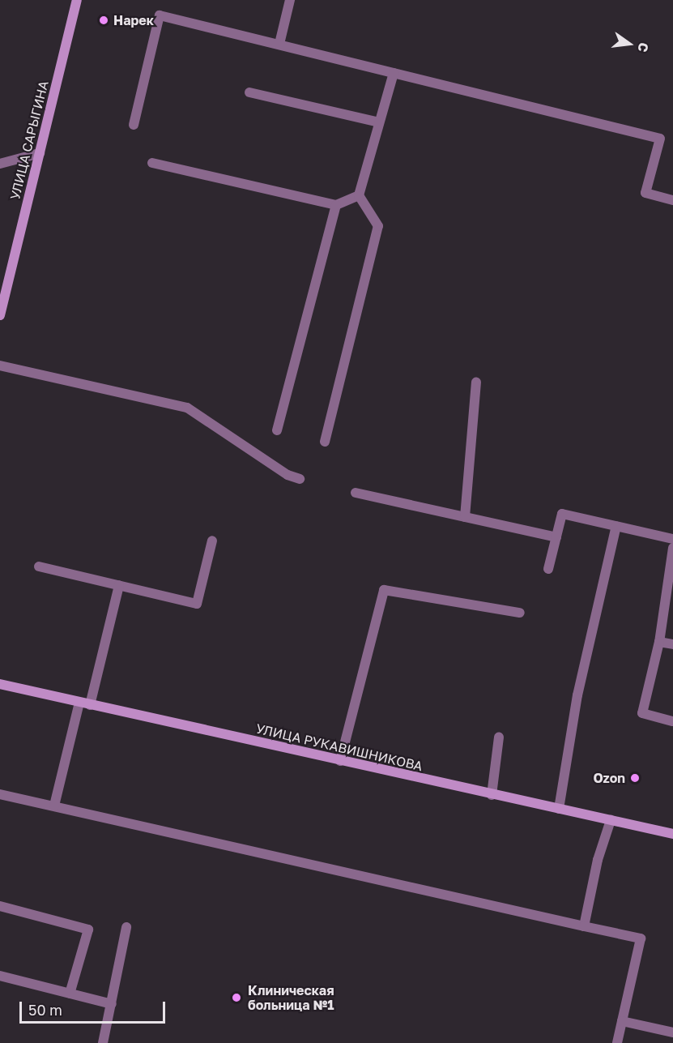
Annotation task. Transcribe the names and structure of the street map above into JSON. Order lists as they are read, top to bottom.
{
  "streets": {
    "street": ["УЛИЦА САРЫГИНА", "УЛИЦА РУКАВИШНИКОВА"]
  },
  "places": ["Нарек", "Ozon", "Клиническая больница №1"],
  "scale_bar": "50 m",
  "north": "right"
}
